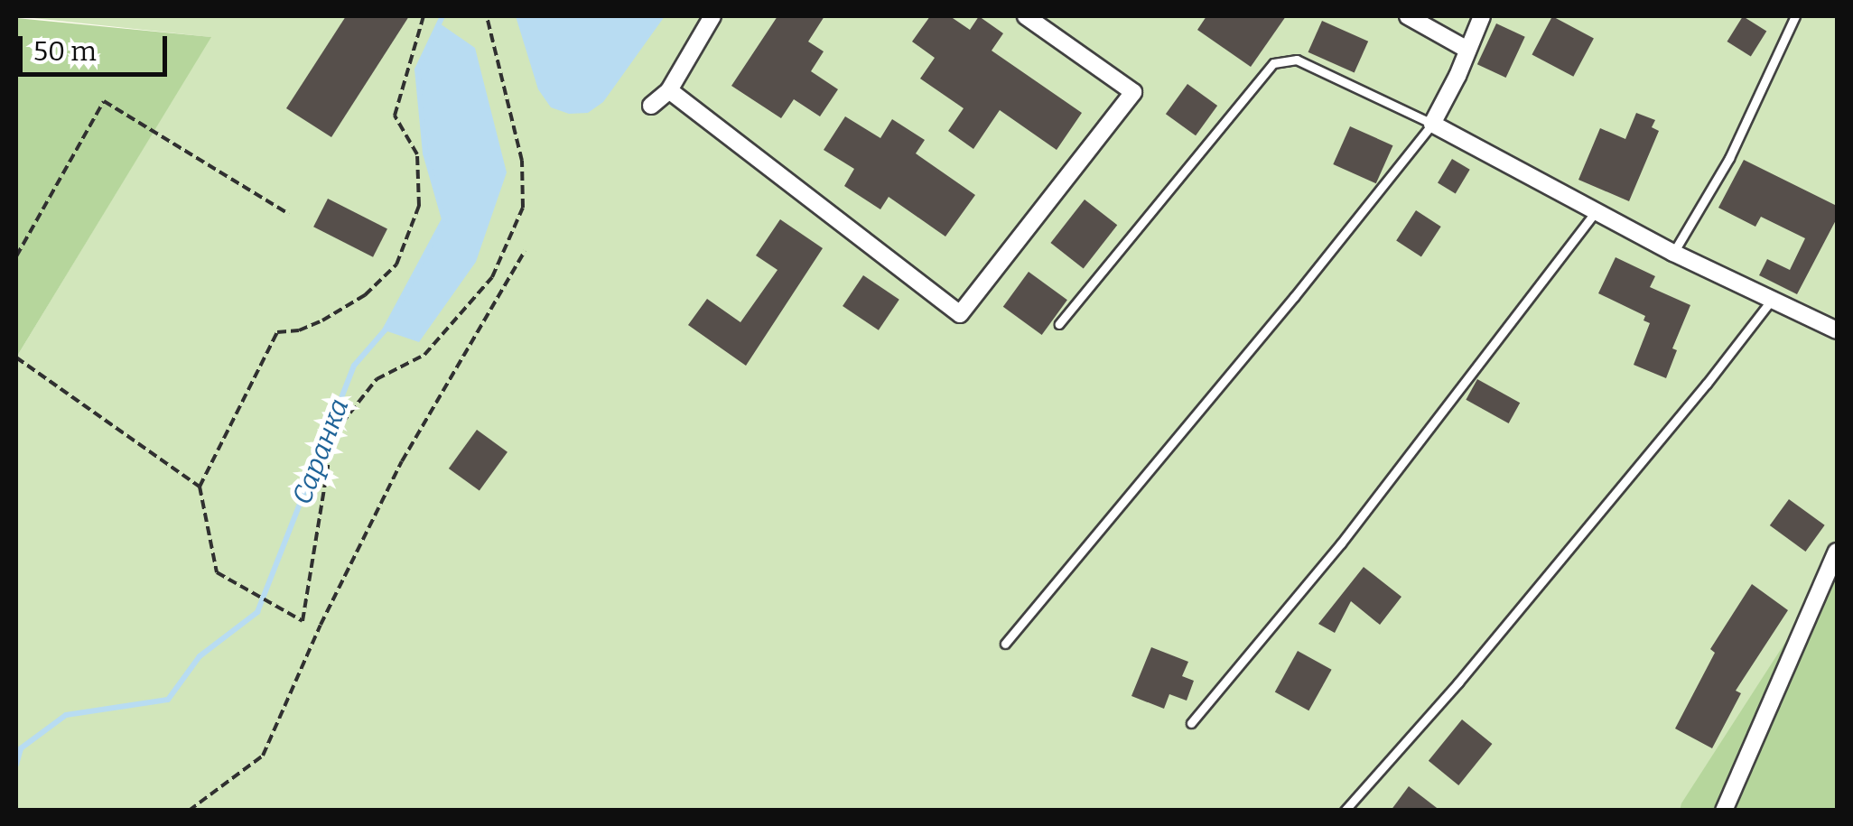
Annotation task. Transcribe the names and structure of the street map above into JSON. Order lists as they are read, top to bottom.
{
  "water": ["Саранка"],
  "scale_bar": "50 m"
}
